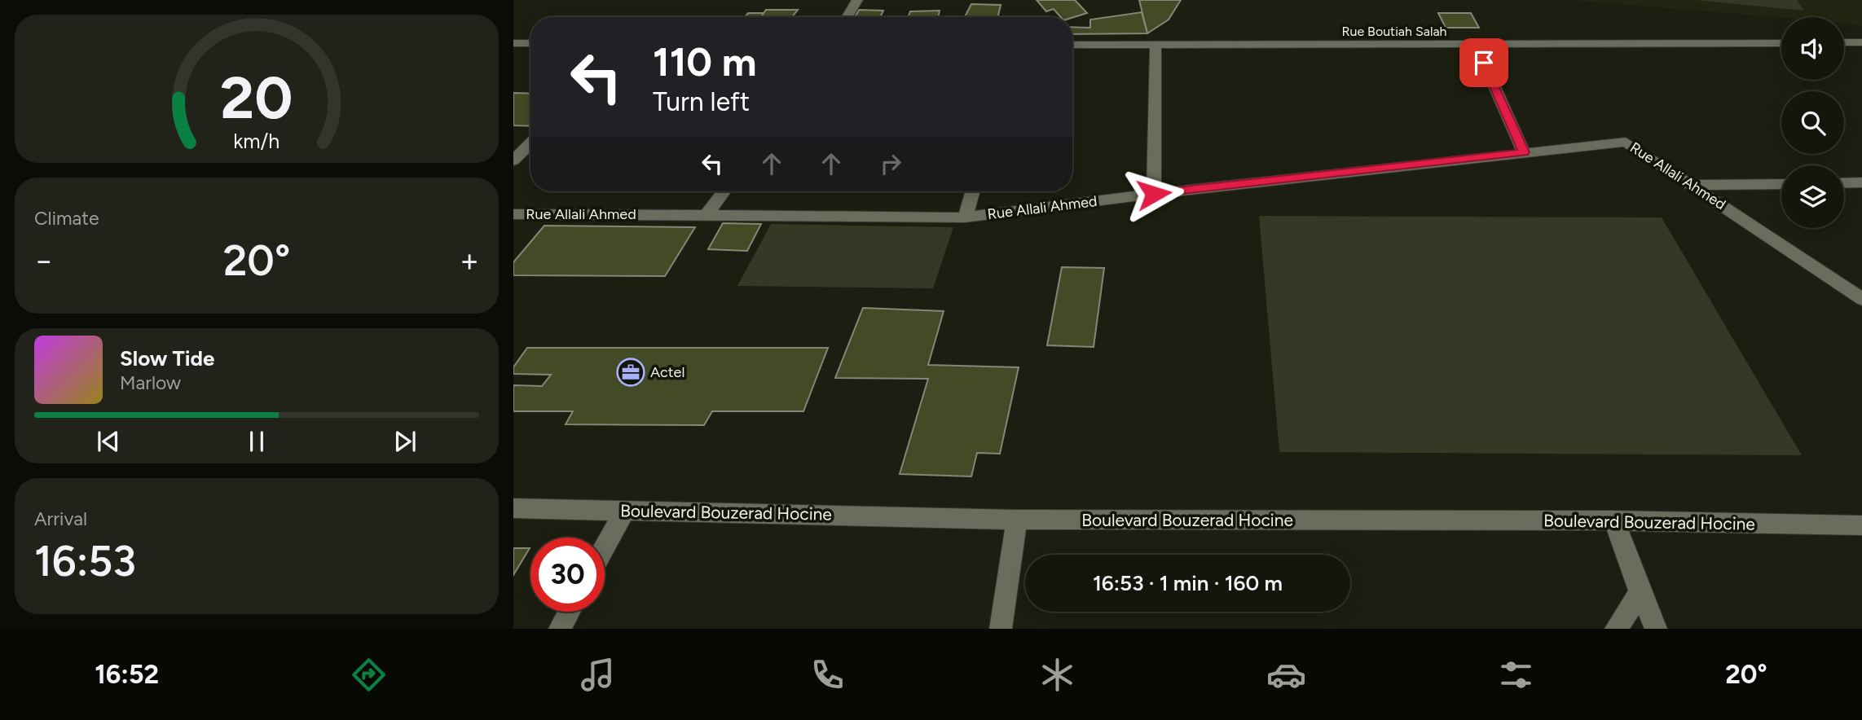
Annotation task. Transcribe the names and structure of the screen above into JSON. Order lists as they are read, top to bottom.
{
  "streets": {
    "street": ["Rue Boutiah Salah", "Rue Allali Ahmed", "Boulevard Bouzerad Hocine"]
  },
  "places": {
    "office": ["Actel"]
  },
  "page": {
    "turn": ["110 m", "Turn left"],
    "tile": [
      "Climate",
      ["Arrival", "16:53"]
    ],
    "heat": ["−", "20°", "+"],
    "song": ["Slow Tide", "Marlow"],
    "limit": "30",
    "trip": "16:53 · 1 min · 160 m",
    "tabs": ["16:52", "20°"],
    "gauge": ["20", "km/h"]
  }
}
